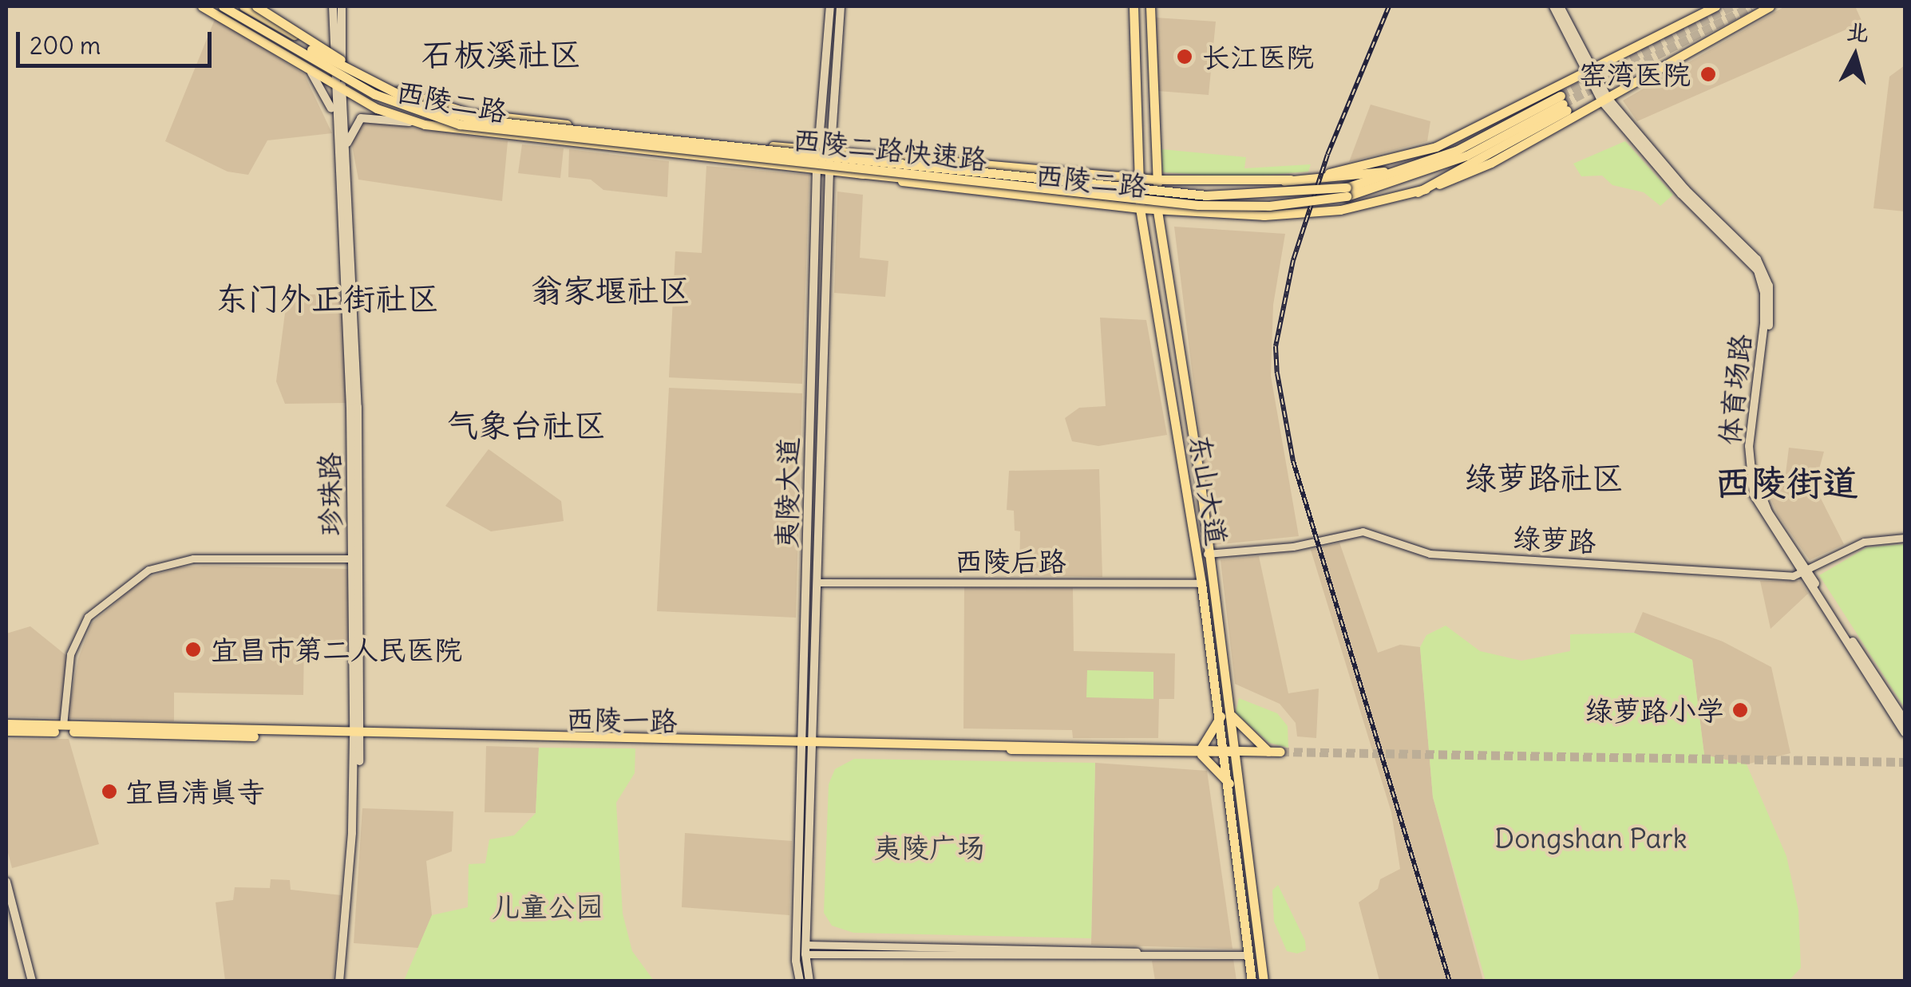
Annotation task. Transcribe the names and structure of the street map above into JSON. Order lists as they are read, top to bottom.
{
  "streets": {
    "main road": [
      "西陵二路",
      "西陵二路快速路",
      "体育场路",
      "东山大道",
      "夷陵大道",
      "珍珠路",
      "西陵一路"
    ],
    "street": ["绿萝路", "西陵后路"]
  },
  "crossings": [
    ["西陵二路", "体育场路"],
    ["西陵二路", "东山大道"],
    ["西陵二路", "夷陵大道"],
    ["西陵二路", "珍珠路"],
    ["体育场路", "绿萝路"],
    ["东山大道", "绿萝路"],
    ["东山大道", "西陵后路"],
    ["东山大道", "西陵一路"],
    ["夷陵大道", "西陵后路"],
    ["夷陵大道", "西陵一路"],
    ["珍珠路", "西陵一路"]
  ],
  "districts": [
    "石板溪社区",
    "翁家堰社区",
    "东门外正街社区",
    "气象台社区",
    "绿萝路社区",
    "西陵街道"
  ],
  "parks": ["Dongshan Park", "夷陵广场", "儿童公园"],
  "places": [
    "长江医院",
    "窑湾医院",
    "宜昌市第二人民医院",
    "绿萝路小学",
    "宜昌清真寺"
  ],
  "scale_bar": "200 m",
  "north": "top"
}
